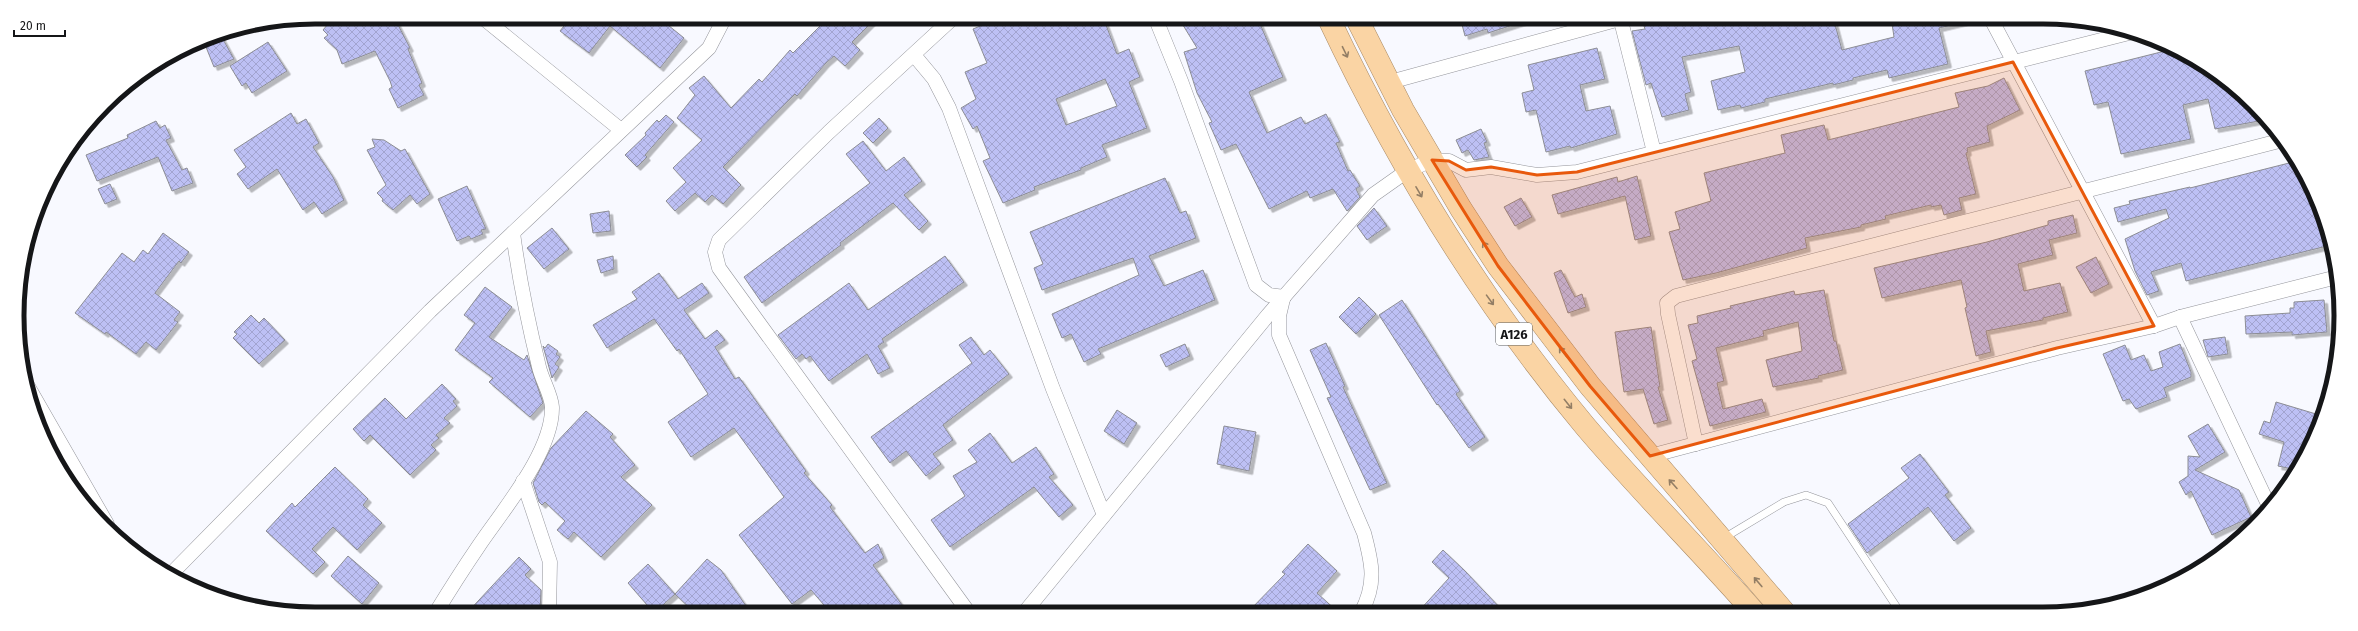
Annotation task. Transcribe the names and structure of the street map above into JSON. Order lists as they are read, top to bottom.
{
  "streets": {
    "highway": ["A126"]
  },
  "scale_bar": "20 m"
}
